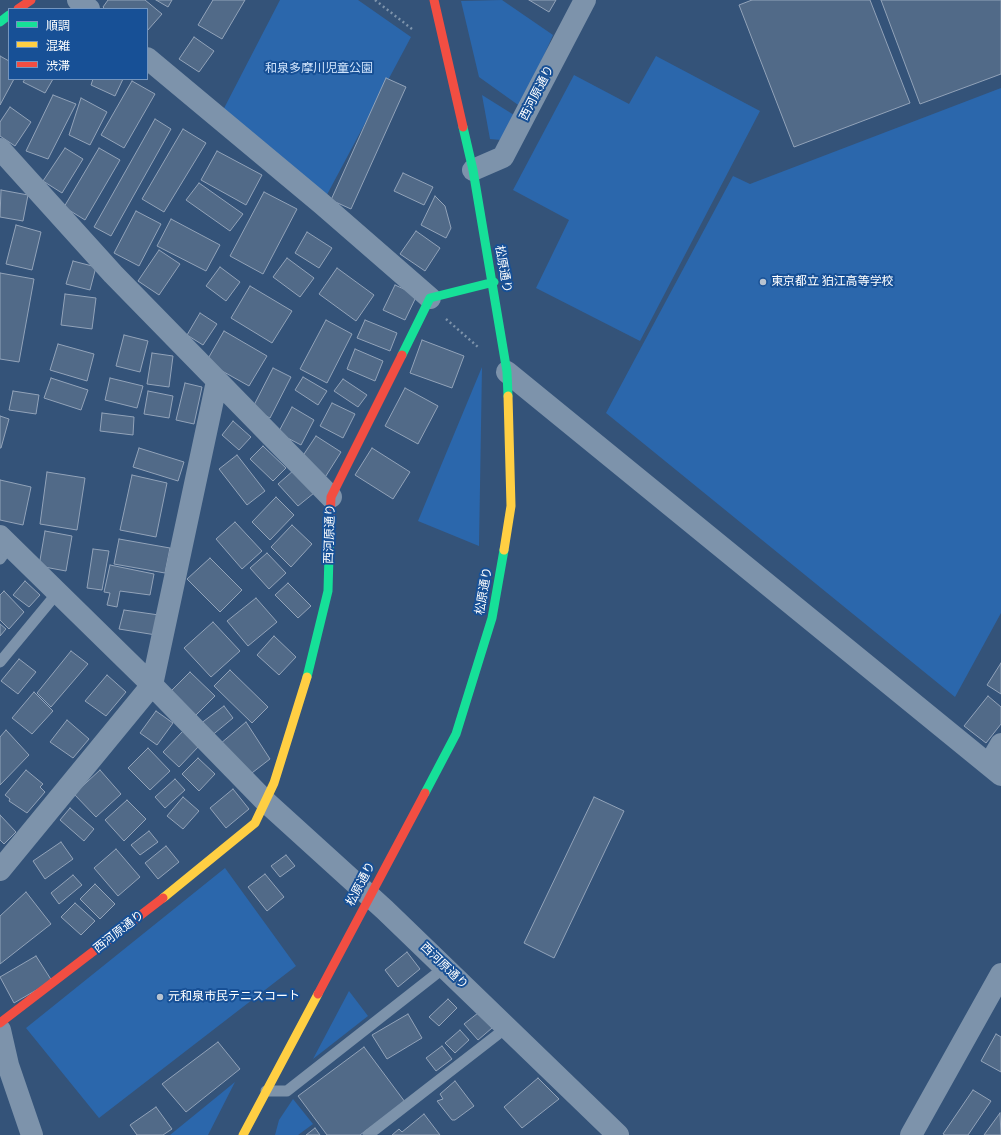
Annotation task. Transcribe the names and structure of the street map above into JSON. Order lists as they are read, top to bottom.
{
  "streets": {
    "main road": ["西河原通り", "松原通り"]
  },
  "crossings": [
    ["西河原通り", "松原通り"]
  ],
  "parks": ["和泉多摩川児童公園"],
  "places": ["東京都立 狛江高等学校", "元和泉市民テニスコート"],
  "legend": ["順調", "混雑", "渋滞"]
}
